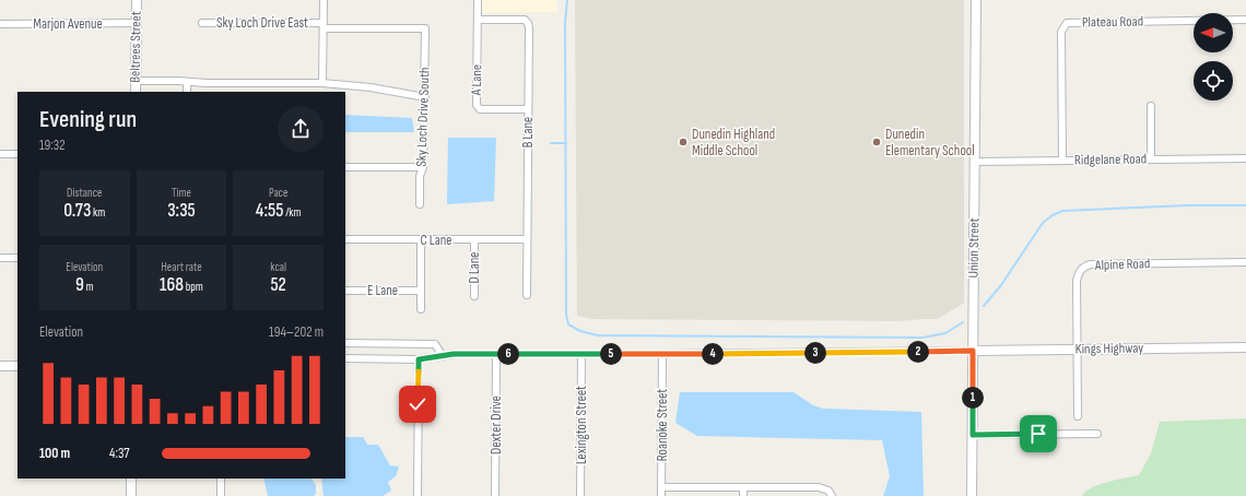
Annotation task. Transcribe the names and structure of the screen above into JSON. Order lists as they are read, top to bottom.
{
  "streets": {
    "street": [
      "Plateau Road",
      "Sky Loch Drive East",
      "Marjon Avenue",
      "Beltrees Street",
      "A Lane",
      "Sky Loch Drive South",
      "B Lane",
      "Ridgelane Road",
      "C Lane",
      "Union Street",
      "Alpine Road",
      "D Lane",
      "E Lane",
      "Kings Highway",
      "Dexter Drive",
      "Lexington Street",
      "Roanoke Street"
    ]
  },
  "crossings": [
    ["Plateau Road", "Ridgelane Road"],
    ["Sky Loch Drive East", "Sky Loch Drive South"],
    ["Marjon Avenue", "Beltrees Street"],
    ["A Lane", "B Lane"],
    ["B Lane", "C Lane"],
    ["Ridgelane Road", "Union Street"],
    ["C Lane", "D Lane"],
    ["Union Street", "Kings Highway"],
    ["Alpine Road", "Kings Highway"]
  ],
  "places": ["Dunedin Highland Middle School", "Dunedin Elementary School"],
  "north": "left",
  "page": {
    "heading": ["Evening run", "19:32"],
    "stats": [
      ["Distance", "0.73 km"],
      ["Time", "3:35"],
      ["Pace", "4:55 /km"],
      ["Elevation", "9 m"],
      ["Heart rate", "168 bpm"],
      ["kcal", "52"]
    ],
    "chart": ["Elevation", "194–202 m"],
    "pins": [
      "2",
      "3",
      "4",
      "5",
      "6",
      "1"
    ],
    "list": [
      {
        "name": "100 m",
        "note": "4:37"
      }
    ]
  }
}
